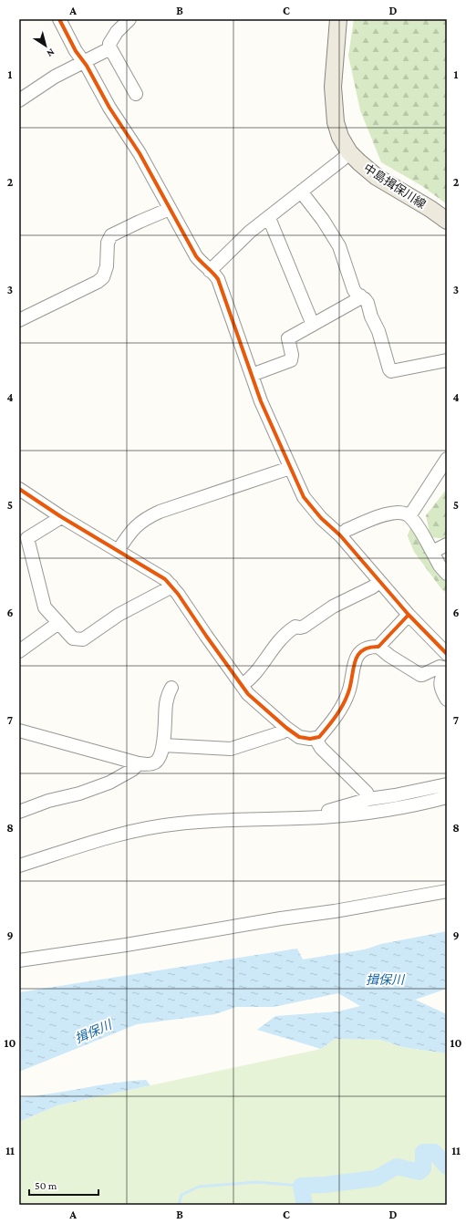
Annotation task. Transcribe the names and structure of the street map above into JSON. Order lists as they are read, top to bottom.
{
  "streets": {
    "main road": ["中島揖保川線"]
  },
  "water": ["揖保川"],
  "scale_bar": "50 m",
  "north": "bottom right",
  "grid": {
    "columns": [
      "A",
      "B",
      "C",
      "D"
    ],
    "rows": [
      "1",
      "2",
      "3",
      "4",
      "5",
      "6",
      "7",
      "8",
      "9",
      "10",
      "11"
    ]
  }
}
